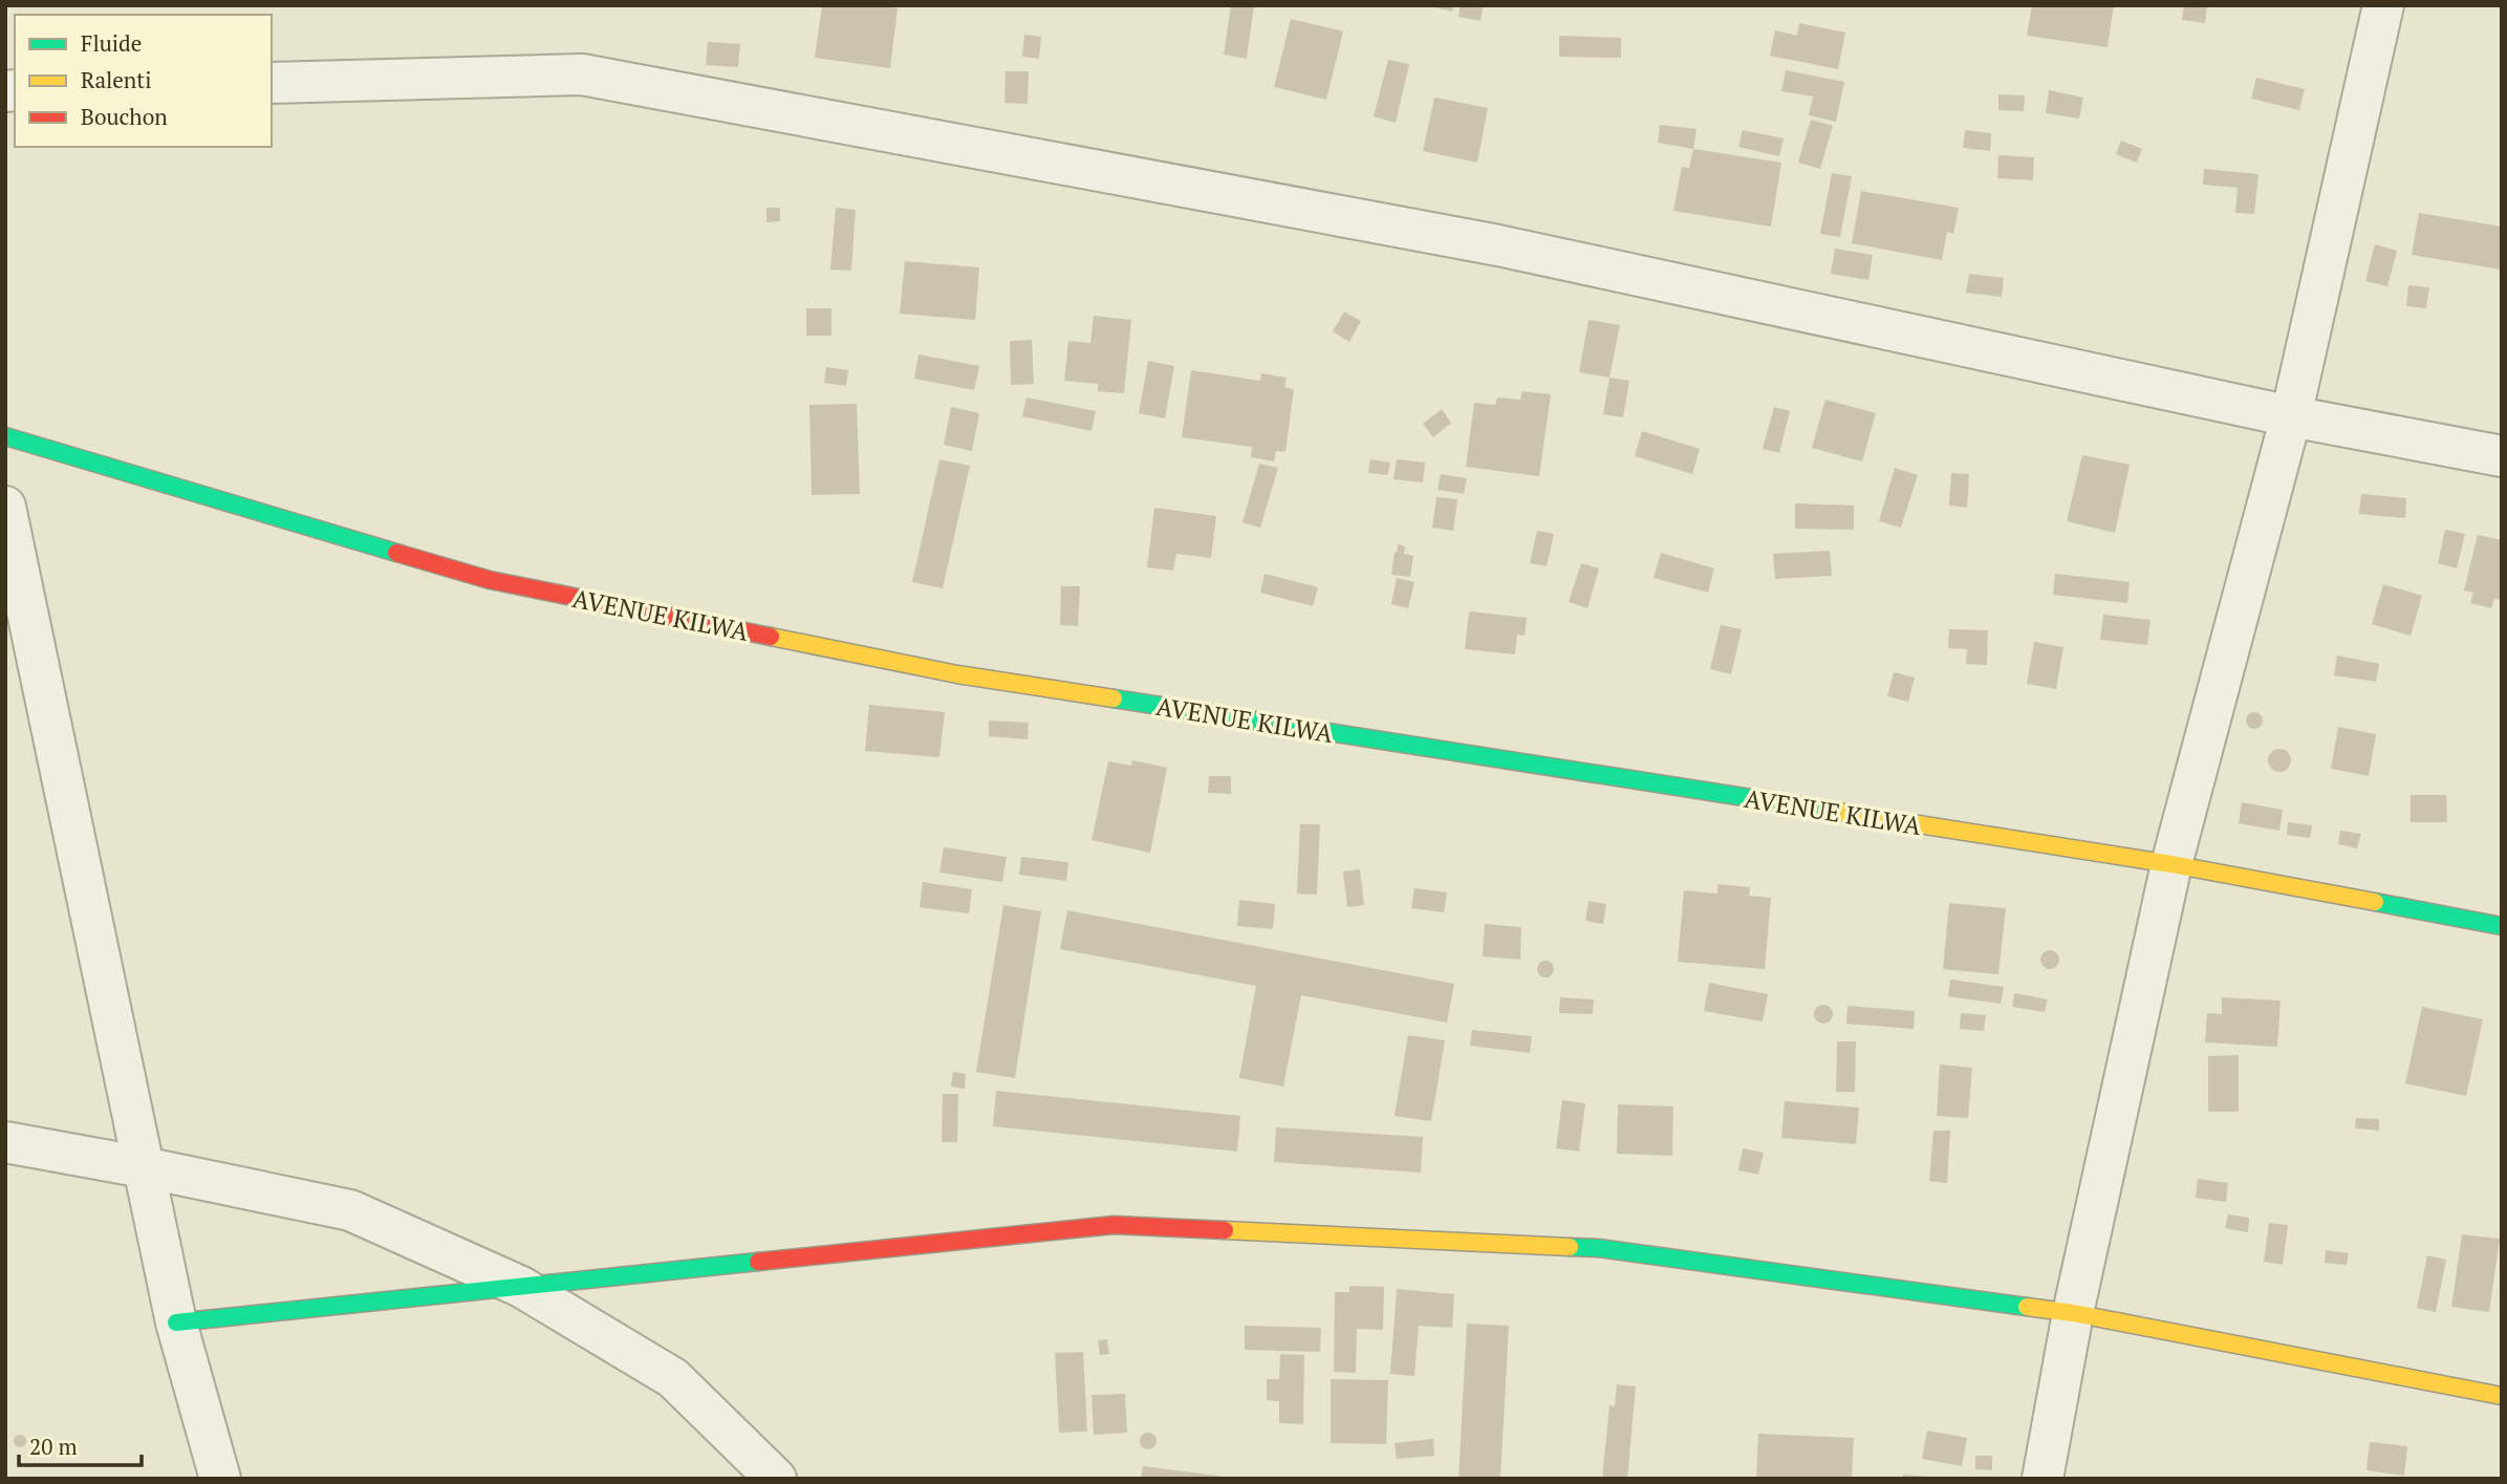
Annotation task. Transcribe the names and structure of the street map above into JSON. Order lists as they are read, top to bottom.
{
  "streets": {
    "street": ["AVENUE KILWA"]
  },
  "legend": ["Fluide", "Ralenti", "Bouchon"],
  "scale_bar": "20 m"
}
